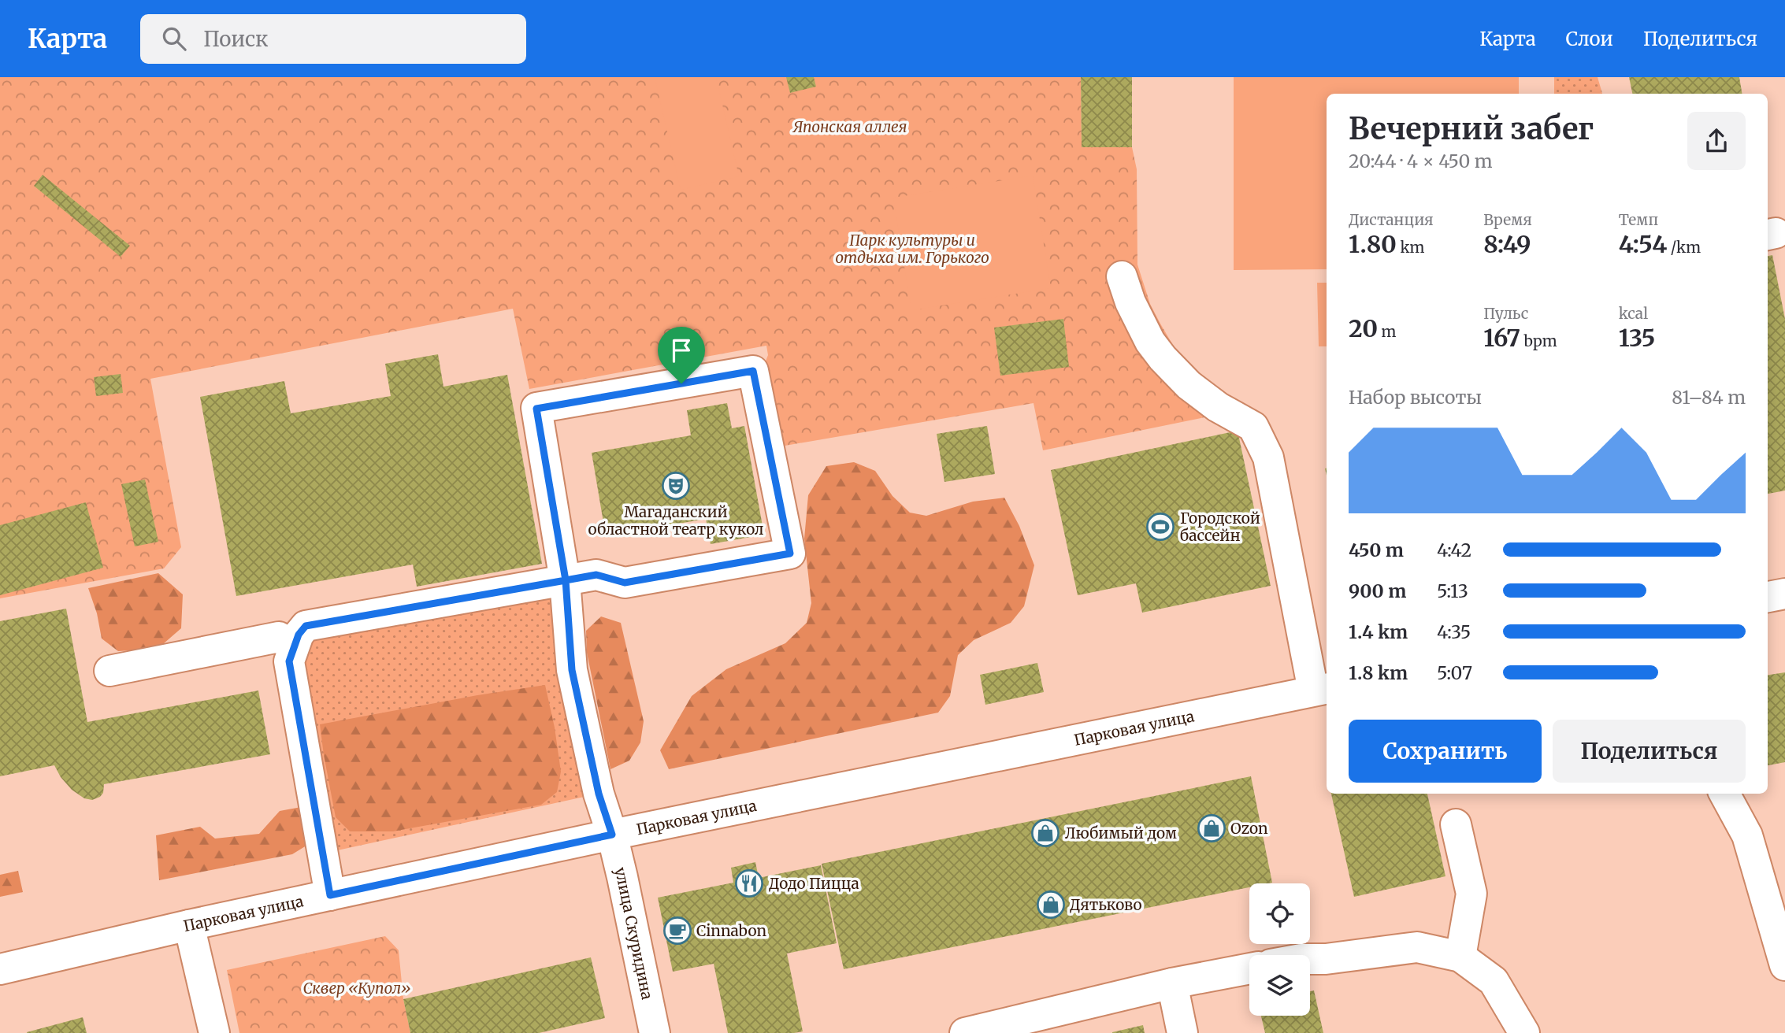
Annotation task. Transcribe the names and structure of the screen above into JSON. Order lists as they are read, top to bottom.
{
  "streets": {
    "street": ["Парковая улица", "улица Скуридина"]
  },
  "crossings": [
    ["Парковая улица", "улица Скуридина"]
  ],
  "parks": ["Японская аллея", "Парк культуры и отдыха им. Горького", "Сквер «Купол»"],
  "places": {
    "theatre": ["Магаданский областной театр кукол"],
    "sports": ["Городской бассейн"],
    "shop": ["Ozon", "Любимый дом", "Дятьково"],
    "restaurant": ["Додо Пицца"],
    "cafe": ["Cinnabon"]
  },
  "page": {
    "header": "Карта",
    "search": "Поиск",
    "nav": ["Карта", "Слои", "Поделиться"],
    "heading": ["Вечерний забег", "20:44 · 4 × 450 m"],
    "stats": [
      ["Дистанция", "1.80 km"],
      ["Время", "8:49"],
      ["Темп", "4:54 /km"],
      ["20 m"],
      ["Пульс", "167 bpm"],
      ["kcal", "135"]
    ],
    "chart": ["Набор высоты", "81–84 m"],
    "list": [
      {
        "name": "450 m",
        "note": "4:42"
      },
      {
        "name": "900 m",
        "note": "5:13"
      },
      {
        "name": "1.4 km",
        "note": "4:35"
      },
      {
        "name": "1.8 km",
        "note": "5:07"
      }
    ],
    "buttons": ["Сохранить", "Поделиться"]
  }
}
